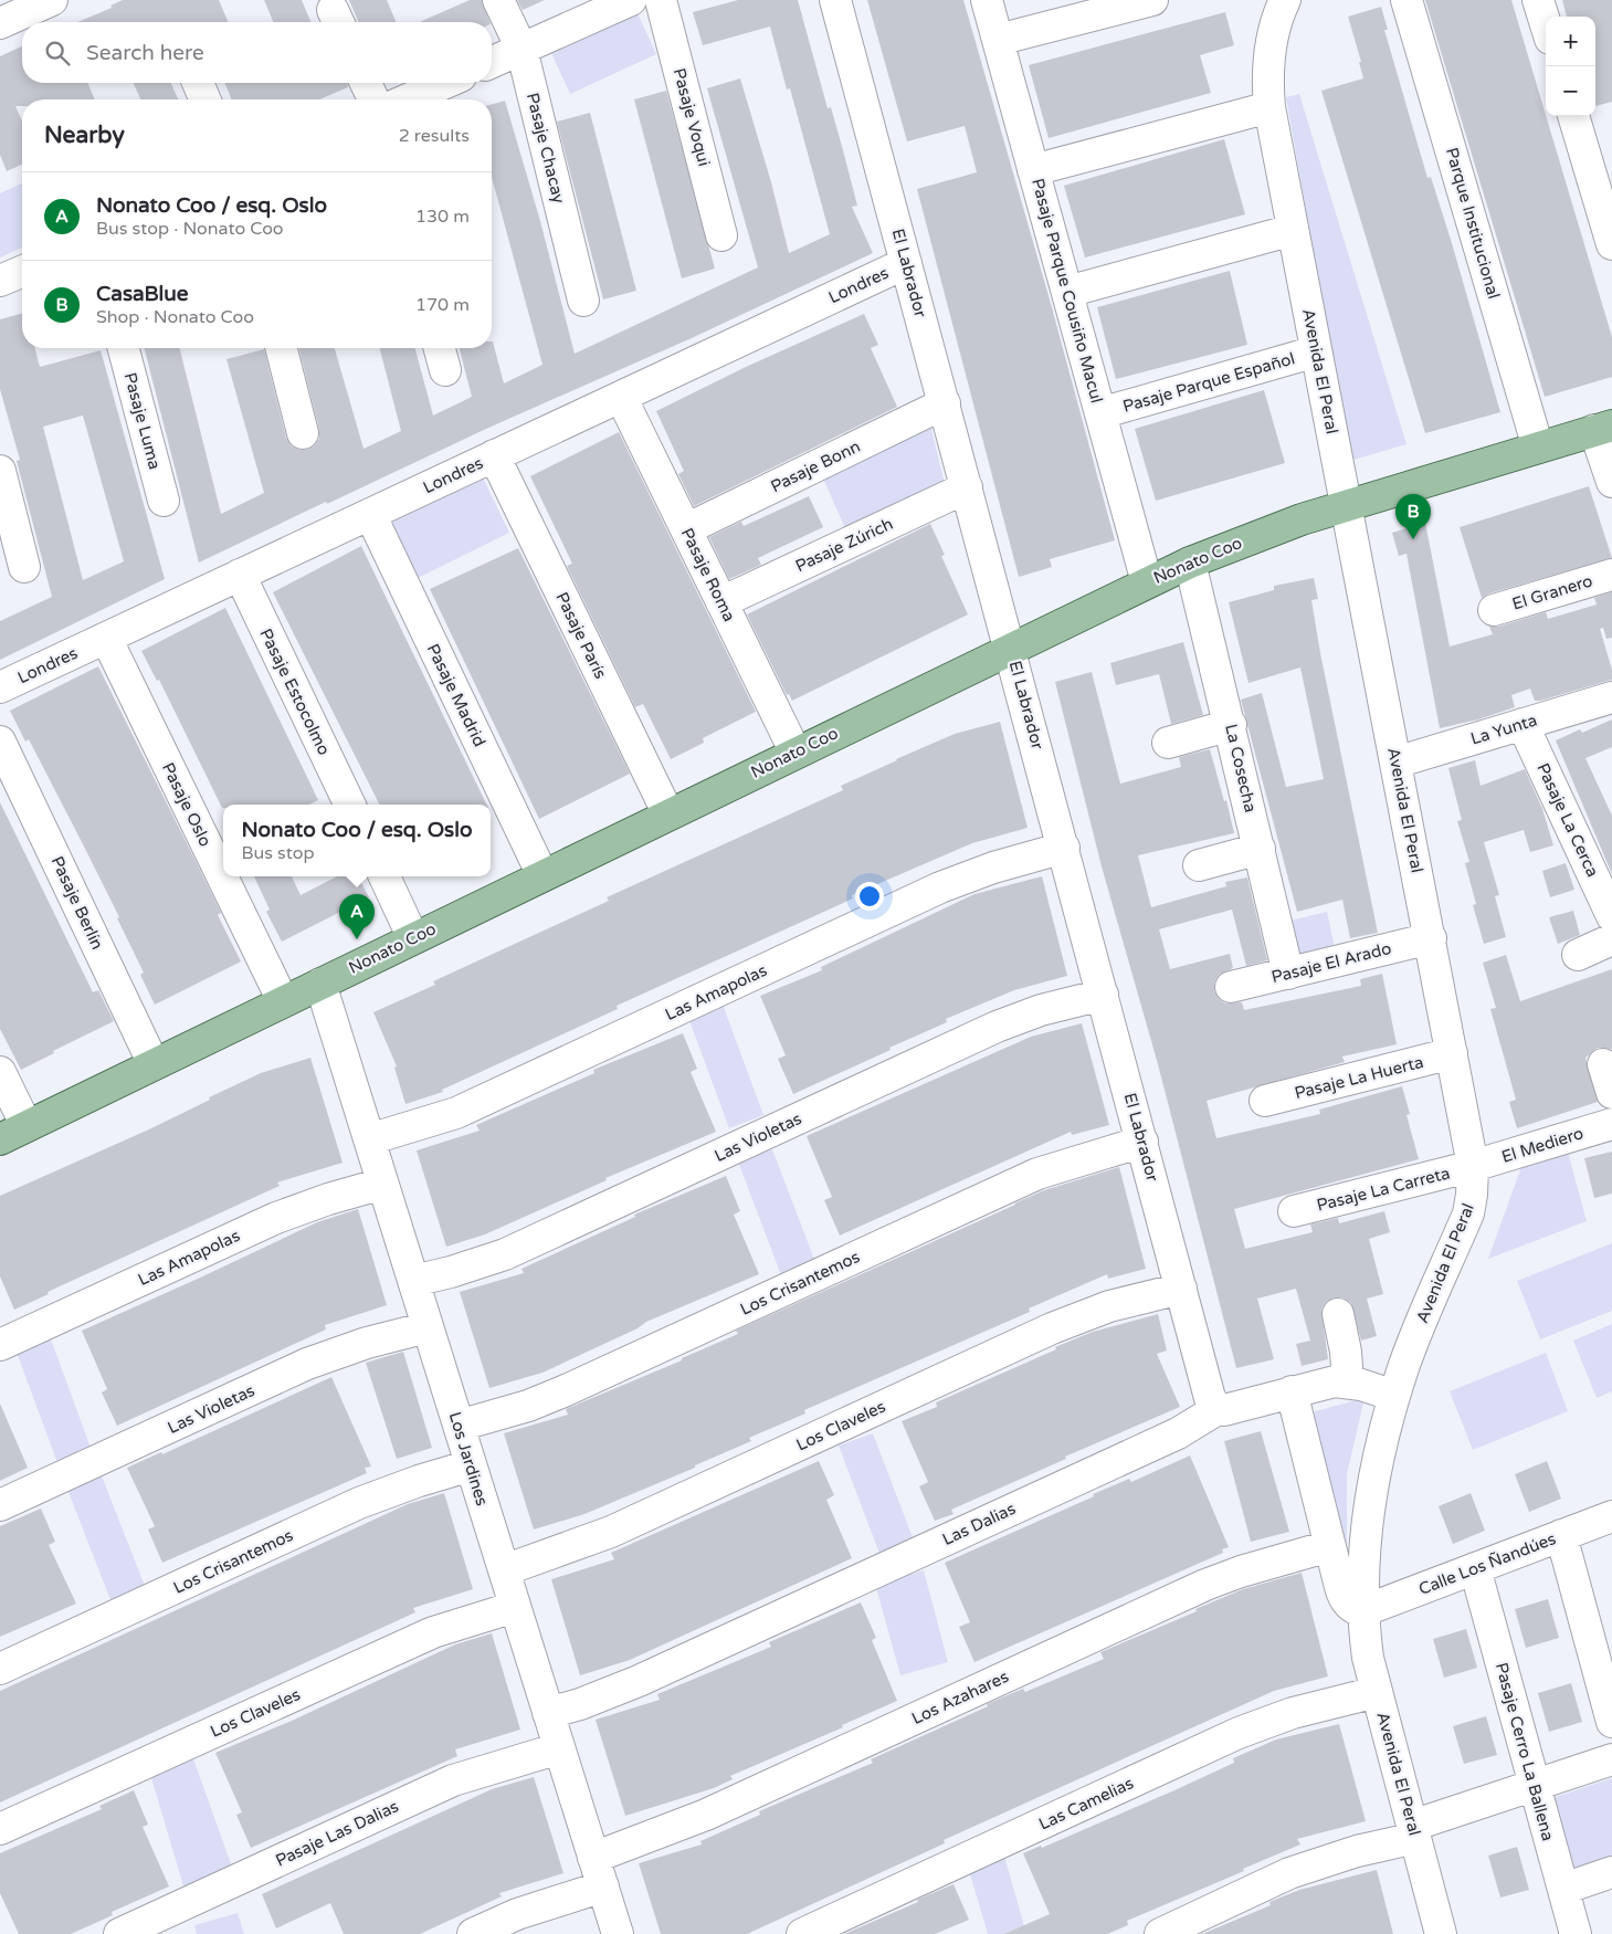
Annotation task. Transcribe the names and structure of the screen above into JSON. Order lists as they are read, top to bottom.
{
  "streets": {
    "main road": ["Nonato Coo"],
    "street": [
      "Pasaje Voqui",
      "Pasaje Chacay",
      "Parque Institucional",
      "El Labrador",
      "Londres",
      "Pasaje Parque Cousiño Macul",
      "Avenida El Peral",
      "Pasaje Parque Español",
      "Pasaje Luma",
      "Pasaje Bonn",
      "Pasaje Zúrich",
      "Pasaje Roma",
      "El Granero",
      "Pasaje París",
      "Pasaje Estocolmo",
      "Pasaje Madrid",
      "La Yunta",
      "La Cosecha",
      "Pasaje Oslo",
      "Pasaje La Cerca",
      "Pasaje Berlín",
      "Pasaje El Arado",
      "Las Amapolas",
      "Pasaje La Huerta",
      "Las Violetas",
      "El Mediero",
      "Pasaje La Carreta",
      "Los Crisantemos",
      "Los Claveles",
      "Los Jardines",
      "Las Dalias",
      "Calle Los Ñandúes",
      "Los Azahares",
      "Pasaje Cerro La Ballena",
      "Las Camelias",
      "Pasaje Las Dalias"
    ]
  },
  "crossings": [
    ["Parque Institucional", "Nonato Coo"],
    ["El Labrador", "Londres"],
    ["El Labrador", "Pasaje Bonn"],
    ["El Labrador", "Pasaje Zúrich"],
    ["El Labrador", "Nonato Coo"],
    ["El Labrador", "Las Amapolas"],
    ["El Labrador", "Las Violetas"],
    ["El Labrador", "Los Crisantemos"],
    ["El Labrador", "Los Claveles"],
    ["El Labrador", "Las Dalias"],
    ["Londres", "Pasaje Roma"],
    ["Londres", "Pasaje París"],
    ["Londres", "Pasaje Estocolmo"],
    ["Londres", "Pasaje Madrid"],
    ["Londres", "Pasaje Oslo"],
    ["Pasaje Parque Cousiño Macul", "Pasaje Parque Español"],
    ["Pasaje Parque Cousiño Macul", "Nonato Coo"],
    ["Avenida El Peral", "Pasaje Parque Español"],
    ["Avenida El Peral", "Nonato Coo"],
    ["Avenida El Peral", "La Yunta"],
    ["Avenida El Peral", "Pasaje El Arado"],
    ["Avenida El Peral", "Pasaje La Huerta"],
    ["Avenida El Peral", "El Mediero"],
    ["Avenida El Peral", "Pasaje La Carreta"],
    ["Avenida El Peral", "Las Dalias"],
    ["Avenida El Peral", "Calle Los Ñandúes"],
    ["Avenida El Peral", "Las Camelias"],
    ["Pasaje Bonn", "Pasaje Roma"],
    ["Pasaje Zúrich", "Pasaje Roma"],
    ["Nonato Coo", "Pasaje Roma"],
    ["Nonato Coo", "Pasaje París"],
    ["Nonato Coo", "Pasaje Madrid"],
    ["Nonato Coo", "La Cosecha"],
    ["Nonato Coo", "Pasaje Oslo"],
    ["Nonato Coo", "Pasaje Berlín"],
    ["Nonato Coo", "Los Jardines"],
    ["La Yunta", "Pasaje La Cerca"],
    ["La Cosecha", "Pasaje El Arado"],
    ["Las Amapolas", "Los Jardines"],
    ["Las Violetas", "Los Jardines"],
    ["El Mediero", "Pasaje La Carreta"],
    ["Los Crisantemos", "Los Jardines"],
    ["Los Claveles", "Los Jardines"],
    ["Los Jardines", "Las Dalias"],
    ["Los Jardines", "Los Azahares"],
    ["Los Jardines", "Pasaje Las Dalias"],
    ["Calle Los Ñandúes", "Pasaje Cerro La Ballena"]
  ],
  "page": {
    "map_buttons": ["+", "−"],
    "search": "Search here",
    "heading": ["Nearby", "2 results"],
    "list": [
      {
        "mark": "A",
        "name": "Nonato Coo / esq. Oslo",
        "note": "Bus stop · Nonato Coo",
        "value": "130 m"
      },
      {
        "mark": "B",
        "name": "CasaBlue",
        "note": "Shop · Nonato Coo",
        "value": "170 m"
      }
    ],
    "pins": ["B", "A"],
    "popup": ["Nonato Coo / esq. Oslo", "Bus stop"]
  }
}
